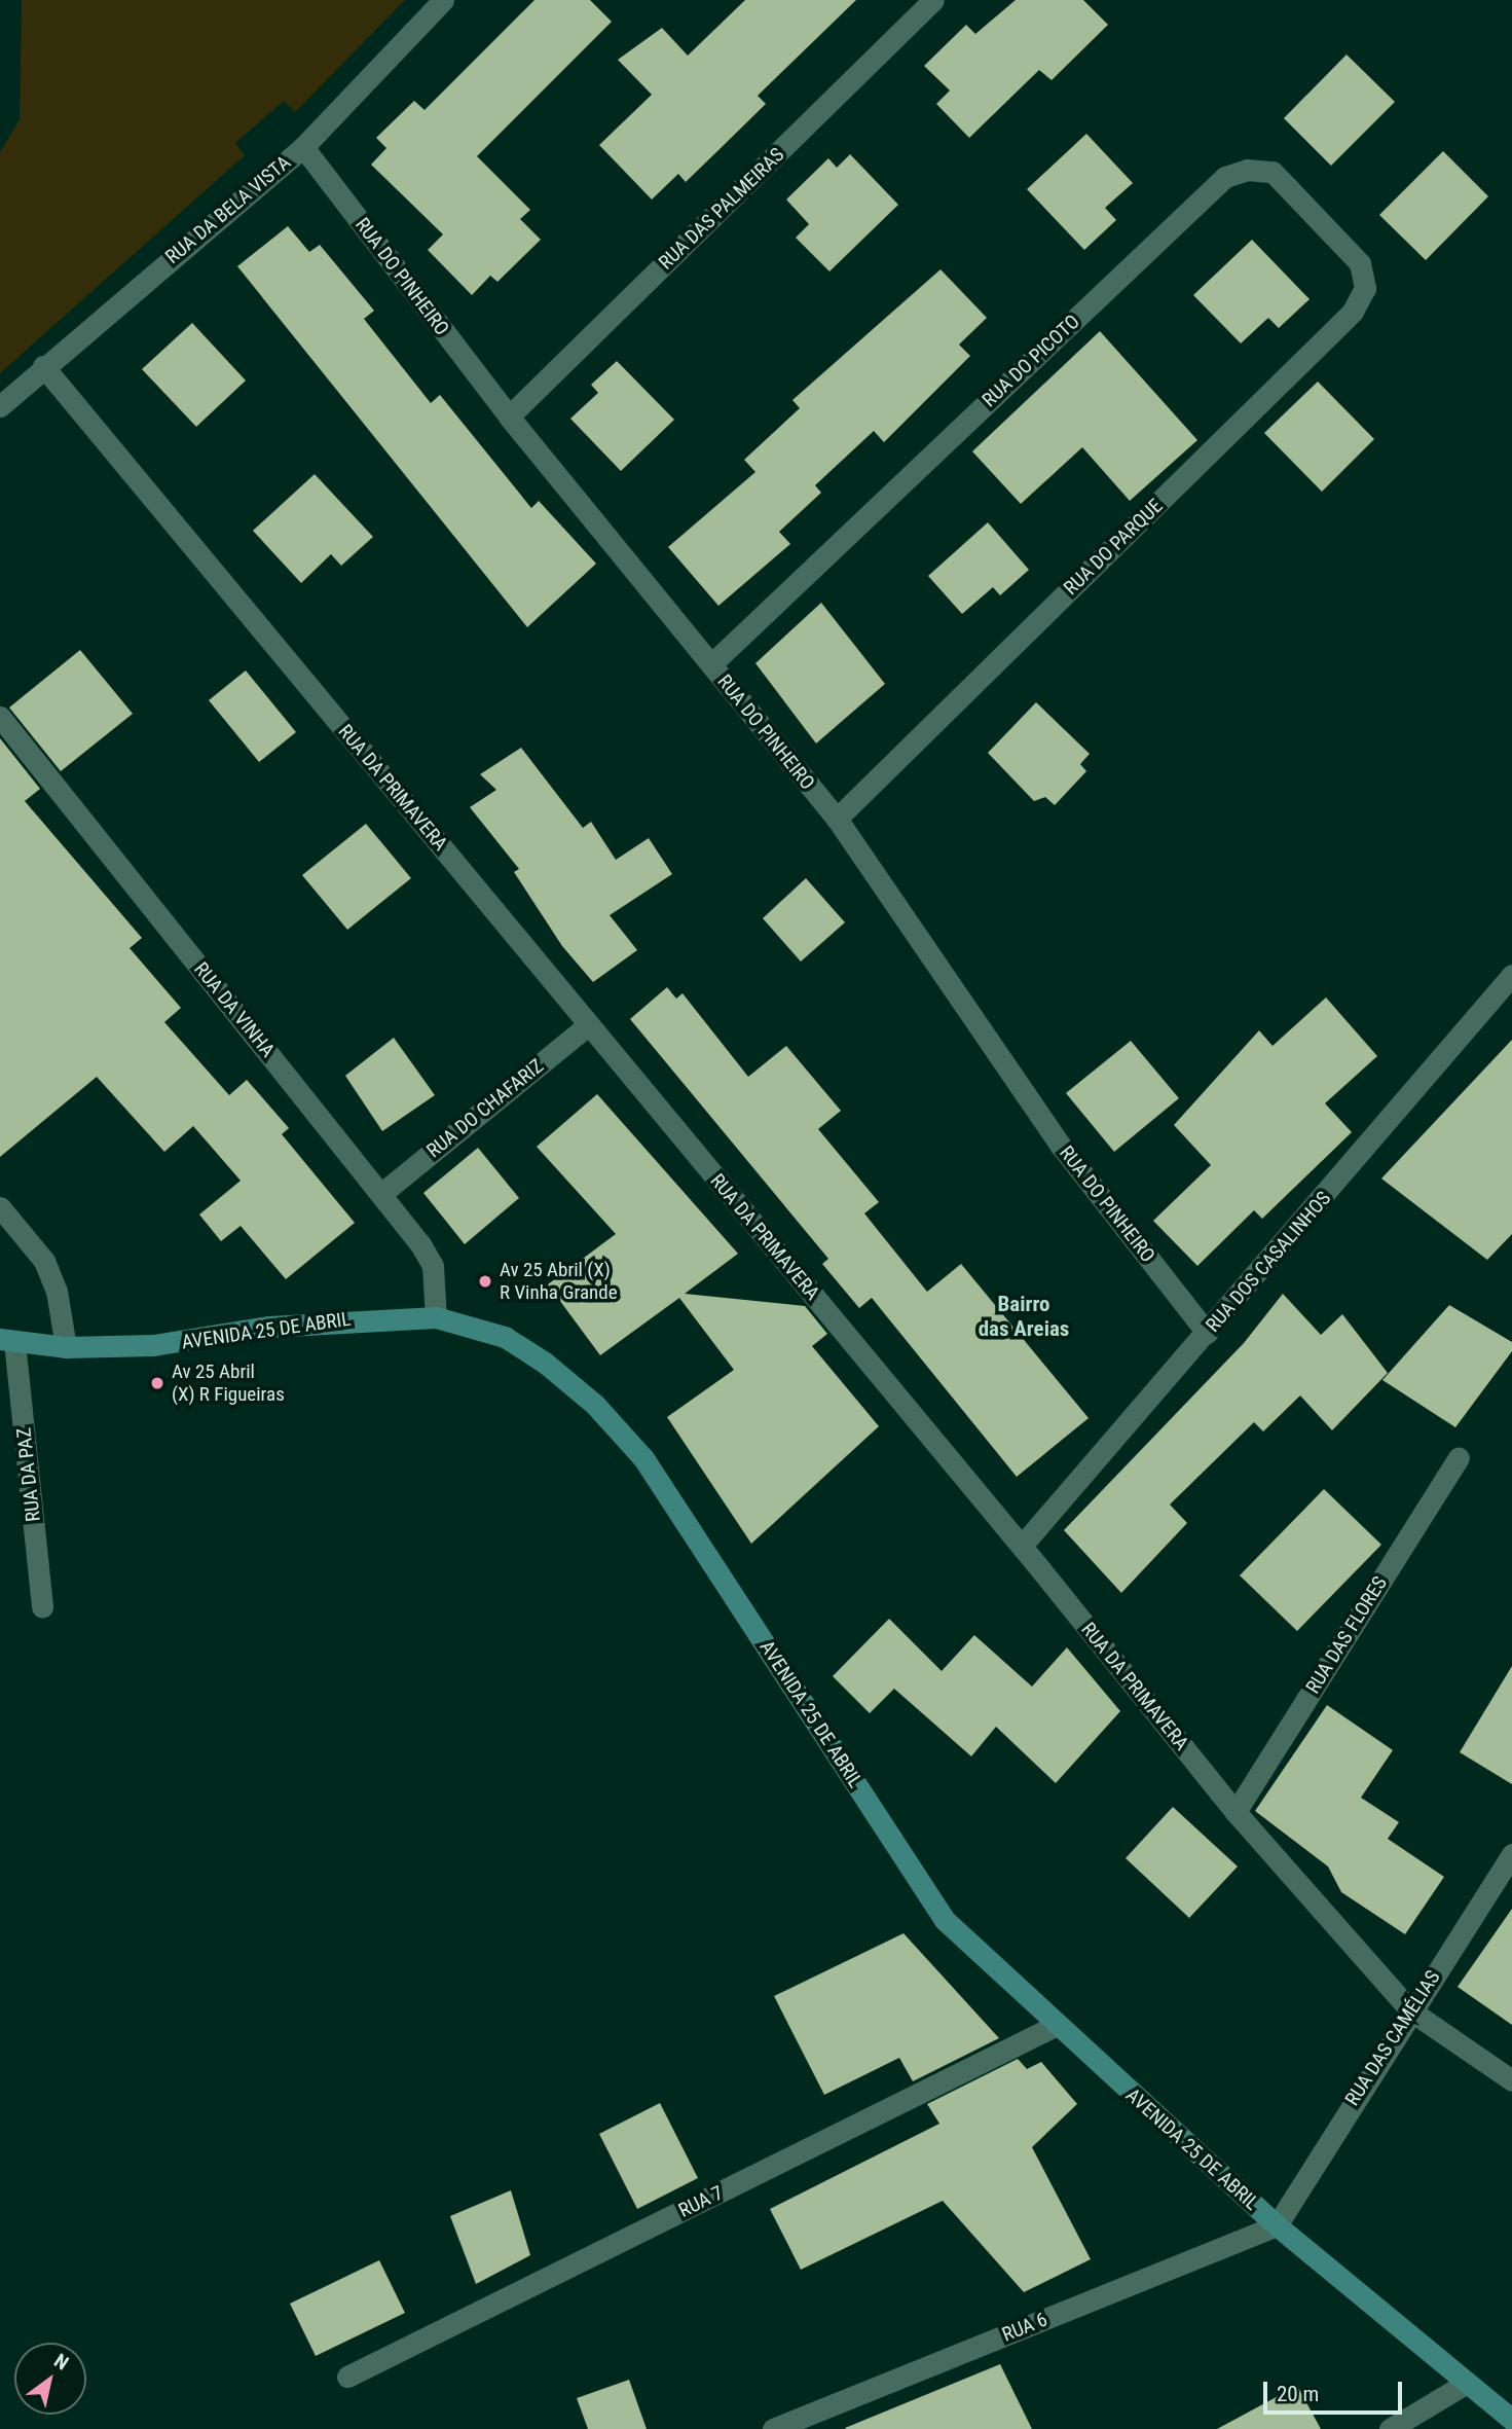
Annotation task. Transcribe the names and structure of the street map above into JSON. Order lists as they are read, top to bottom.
{
  "streets": {
    "street": [
      "RUA DAS PALMEIRAS",
      "RUA DA BELA VISTA",
      "RUA DO PINHEIRO",
      "RUA DO PICOTO",
      "RUA DO PARQUE",
      "RUA DA PRIMAVERA",
      "RUA DA VINHA",
      "RUA DO CHAFARIZ",
      "RUA DOS CASALINHOS",
      "AVENIDA 25 DE ABRIL",
      "RUA DA PAZ",
      "RUA DAS FLORES",
      "RUA DAS CAMÉLIAS",
      "RUA 7",
      "RUA 6"
    ]
  },
  "crossings": [
    ["RUA DAS PALMEIRAS", "RUA DO PINHEIRO"],
    ["RUA DA BELA VISTA", "RUA DO PINHEIRO"],
    ["RUA DA BELA VISTA", "RUA DA PRIMAVERA"],
    ["RUA DO PINHEIRO", "RUA DO PICOTO"],
    ["RUA DO PINHEIRO", "RUA DO PARQUE"],
    ["RUA DO PINHEIRO", "RUA DOS CASALINHOS"],
    ["RUA DO PICOTO", "RUA DO PARQUE"],
    ["RUA DA PRIMAVERA", "RUA DO CHAFARIZ"],
    ["RUA DA PRIMAVERA", "RUA DOS CASALINHOS"],
    ["RUA DA PRIMAVERA", "RUA DAS FLORES"],
    ["RUA DA PRIMAVERA", "RUA DAS CAMÉLIAS"],
    ["RUA DA VINHA", "RUA DO CHAFARIZ"],
    ["RUA DA VINHA", "AVENIDA 25 DE ABRIL"],
    ["AVENIDA 25 DE ABRIL", "RUA DA PAZ"],
    ["AVENIDA 25 DE ABRIL", "RUA DAS CAMÉLIAS"],
    ["AVENIDA 25 DE ABRIL", "RUA 7"],
    ["AVENIDA 25 DE ABRIL", "RUA 6"],
    ["RUA DAS CAMÉLIAS", "RUA 6"]
  ],
  "districts": ["Bairro das Areias"],
  "places": ["Av 25 Abril (X) R Vinha Grande", "Av 25 Abril (X) R Figueiras"],
  "scale_bar": "20 m",
  "north": "top right"
}
